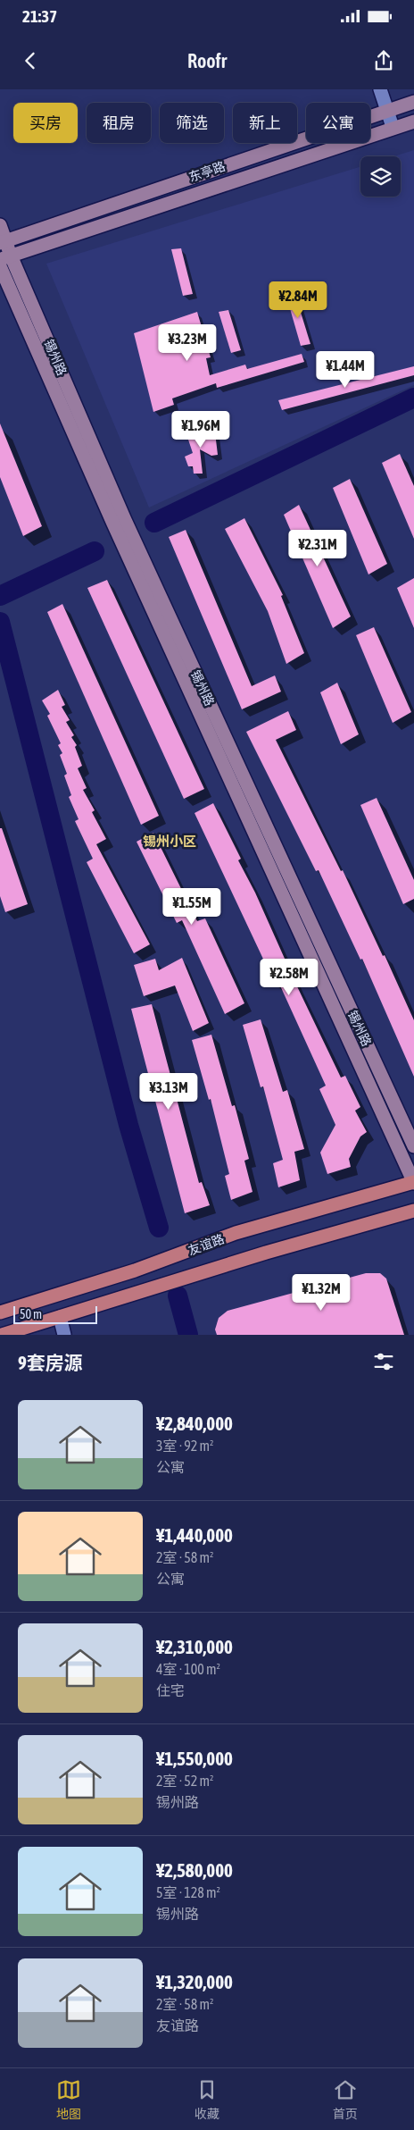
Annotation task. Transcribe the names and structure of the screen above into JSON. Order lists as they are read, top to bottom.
{
  "streets": {
    "main road": ["友谊路"],
    "street": ["东亭路", "锡州路"]
  },
  "crossings": [
    ["东亭路", "锡州路"],
    ["锡州路", "友谊路"]
  ],
  "districts": ["锡州小区"],
  "scale_bar": "50 m",
  "page": {
    "status": "21:37",
    "header": "Roofr",
    "chip": [
      "买房",
      "租房",
      "筛选",
      "新上",
      "公寓"
    ],
    "price": [
      "¥2.84M",
      "¥3.23M",
      "¥1.44M",
      "¥1.96M",
      "¥2.31M",
      "¥1.55M",
      "¥2.58M",
      "¥3.13M",
      "¥1.32M"
    ],
    "scale": "50 m",
    "heading": "9套房源",
    "list": [
      {
        "name": "¥2,840,000",
        "note": "3室 · 92 m² · 公寓"
      },
      {
        "name": "¥1,440,000",
        "note": "2室 · 58 m² · 公寓"
      },
      {
        "name": "¥2,310,000",
        "note": "4室 · 100 m² · 住宅"
      },
      {
        "name": "¥1,550,000",
        "note": "2室 · 52 m² · 锡州路"
      },
      {
        "name": "¥2,580,000",
        "note": "5室 · 128 m² · 锡州路"
      },
      {
        "name": "¥1,320,000",
        "note": "2室 · 58 m² · 友谊路"
      }
    ],
    "tabs": ["地图", "收藏", "首页"]
  }
}
